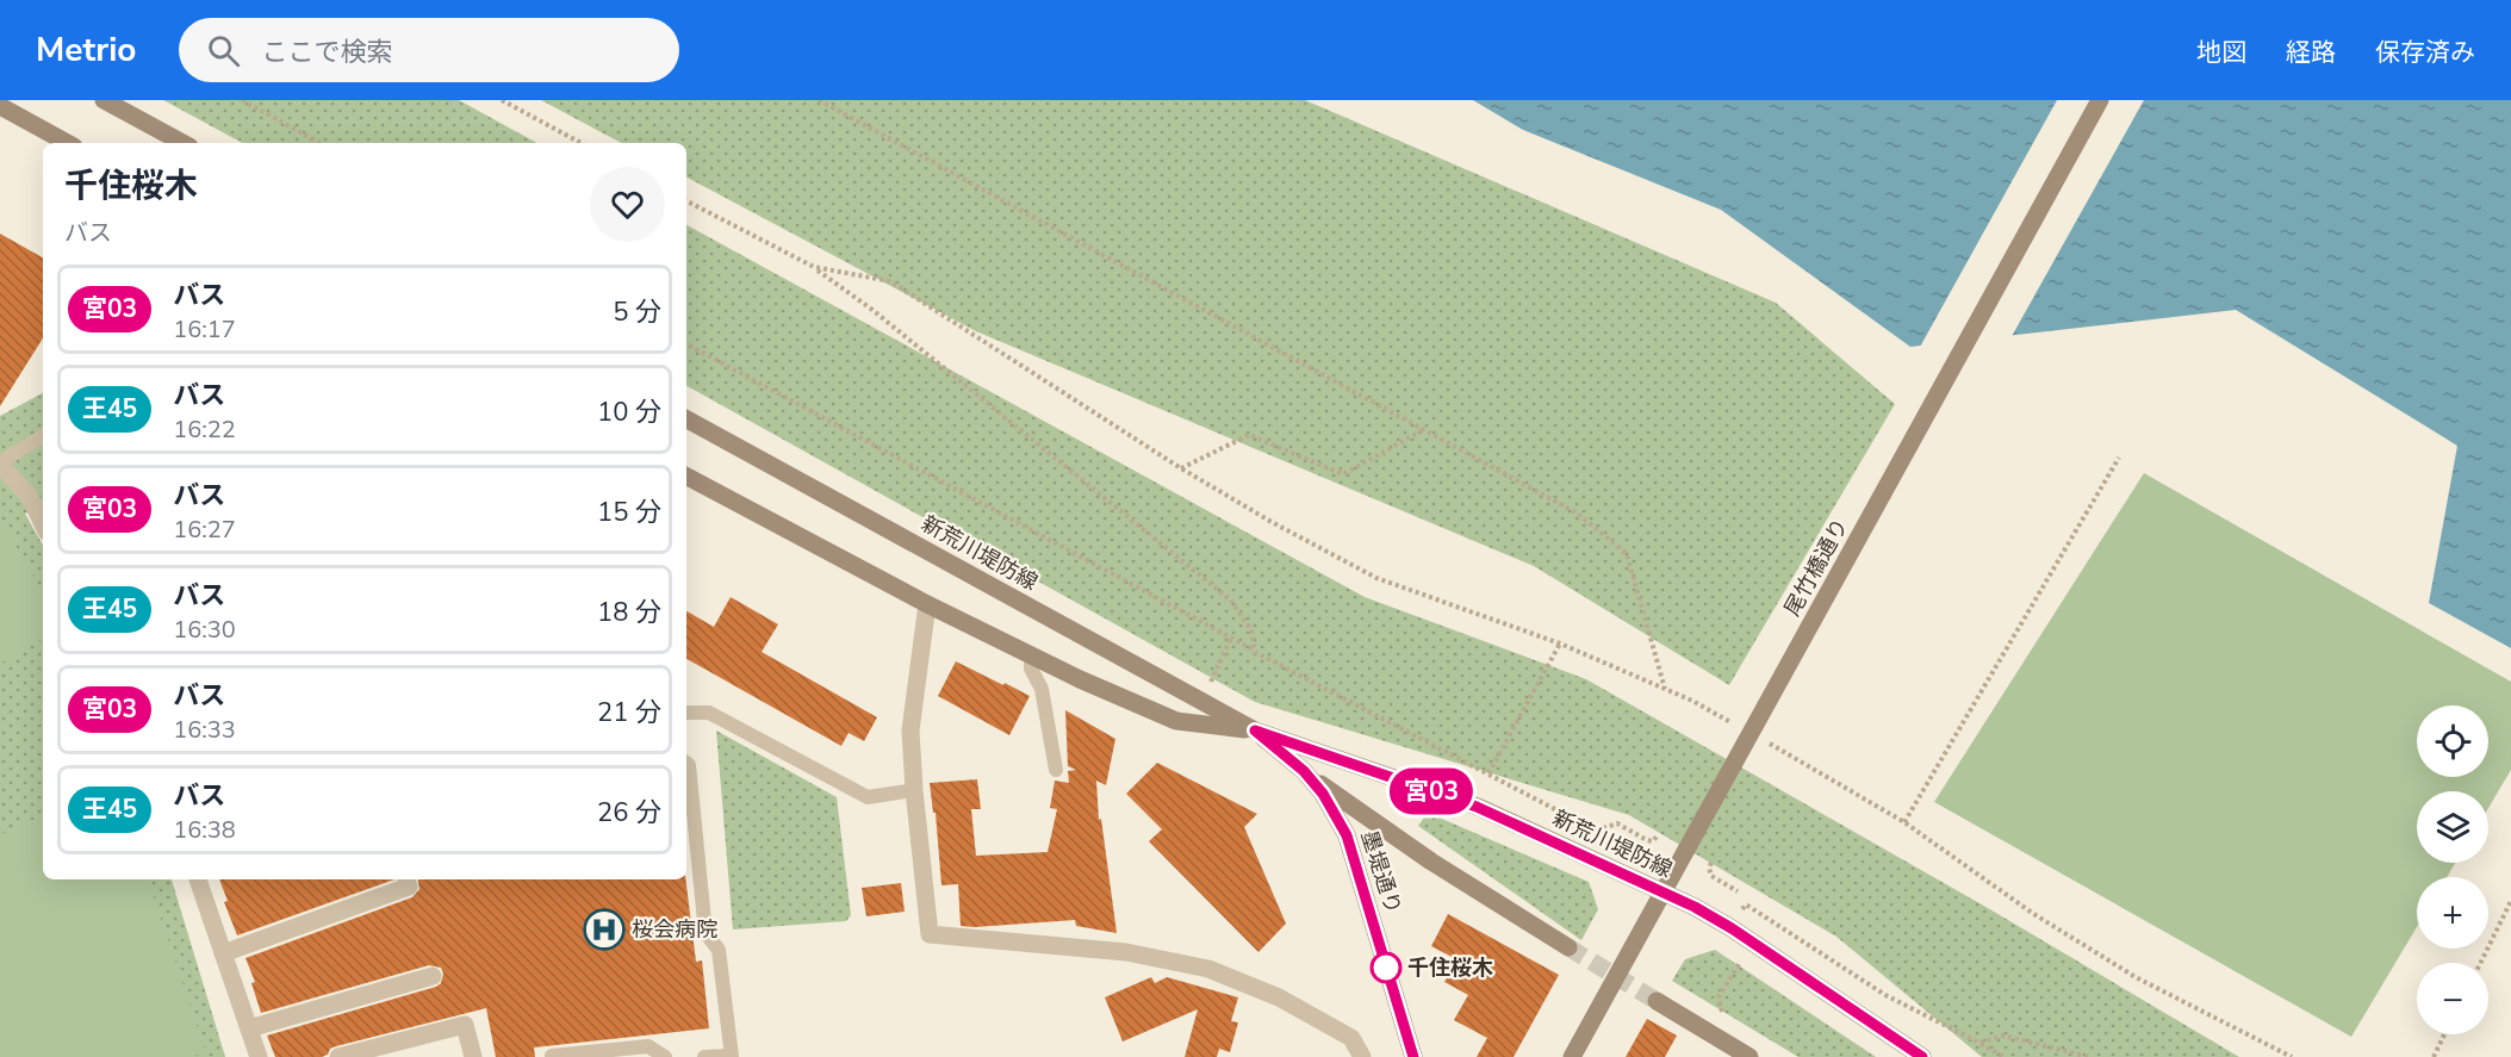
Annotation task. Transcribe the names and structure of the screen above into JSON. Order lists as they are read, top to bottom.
{
  "streets": {
    "main road": ["新荒川堤防線", "尾竹橋通り", "墨堤通り"]
  },
  "crossings": [
    ["新荒川堤防線", "尾竹橋通り"],
    ["新荒川堤防線", "墨堤通り"]
  ],
  "places": {
    "hospital": ["桜会病院"],
    "other": ["千住桜木"]
  },
  "lines": ["bus line 宮03"],
  "page": {
    "header": "Metrio",
    "search": "ここで検索",
    "nav": ["地図", "経路", "保存済み"],
    "on_map": "宮03",
    "heading": ["千住桜木", "バス"],
    "list": [
      {
        "mark": "宮03",
        "name": "バス",
        "note": "16:17",
        "value": "5 分"
      },
      {
        "mark": "王45",
        "name": "バス",
        "note": "16:22",
        "value": "10 分"
      },
      {
        "mark": "宮03",
        "name": "バス",
        "note": "16:27",
        "value": "15 分"
      },
      {
        "mark": "王45",
        "name": "バス",
        "note": "16:30",
        "value": "18 分"
      },
      {
        "mark": "宮03",
        "name": "バス",
        "note": "16:33",
        "value": "21 分"
      },
      {
        "mark": "王45",
        "name": "バス",
        "note": "16:38",
        "value": "26 分"
      }
    ],
    "map_buttons": ["+", "−"]
  }
}
